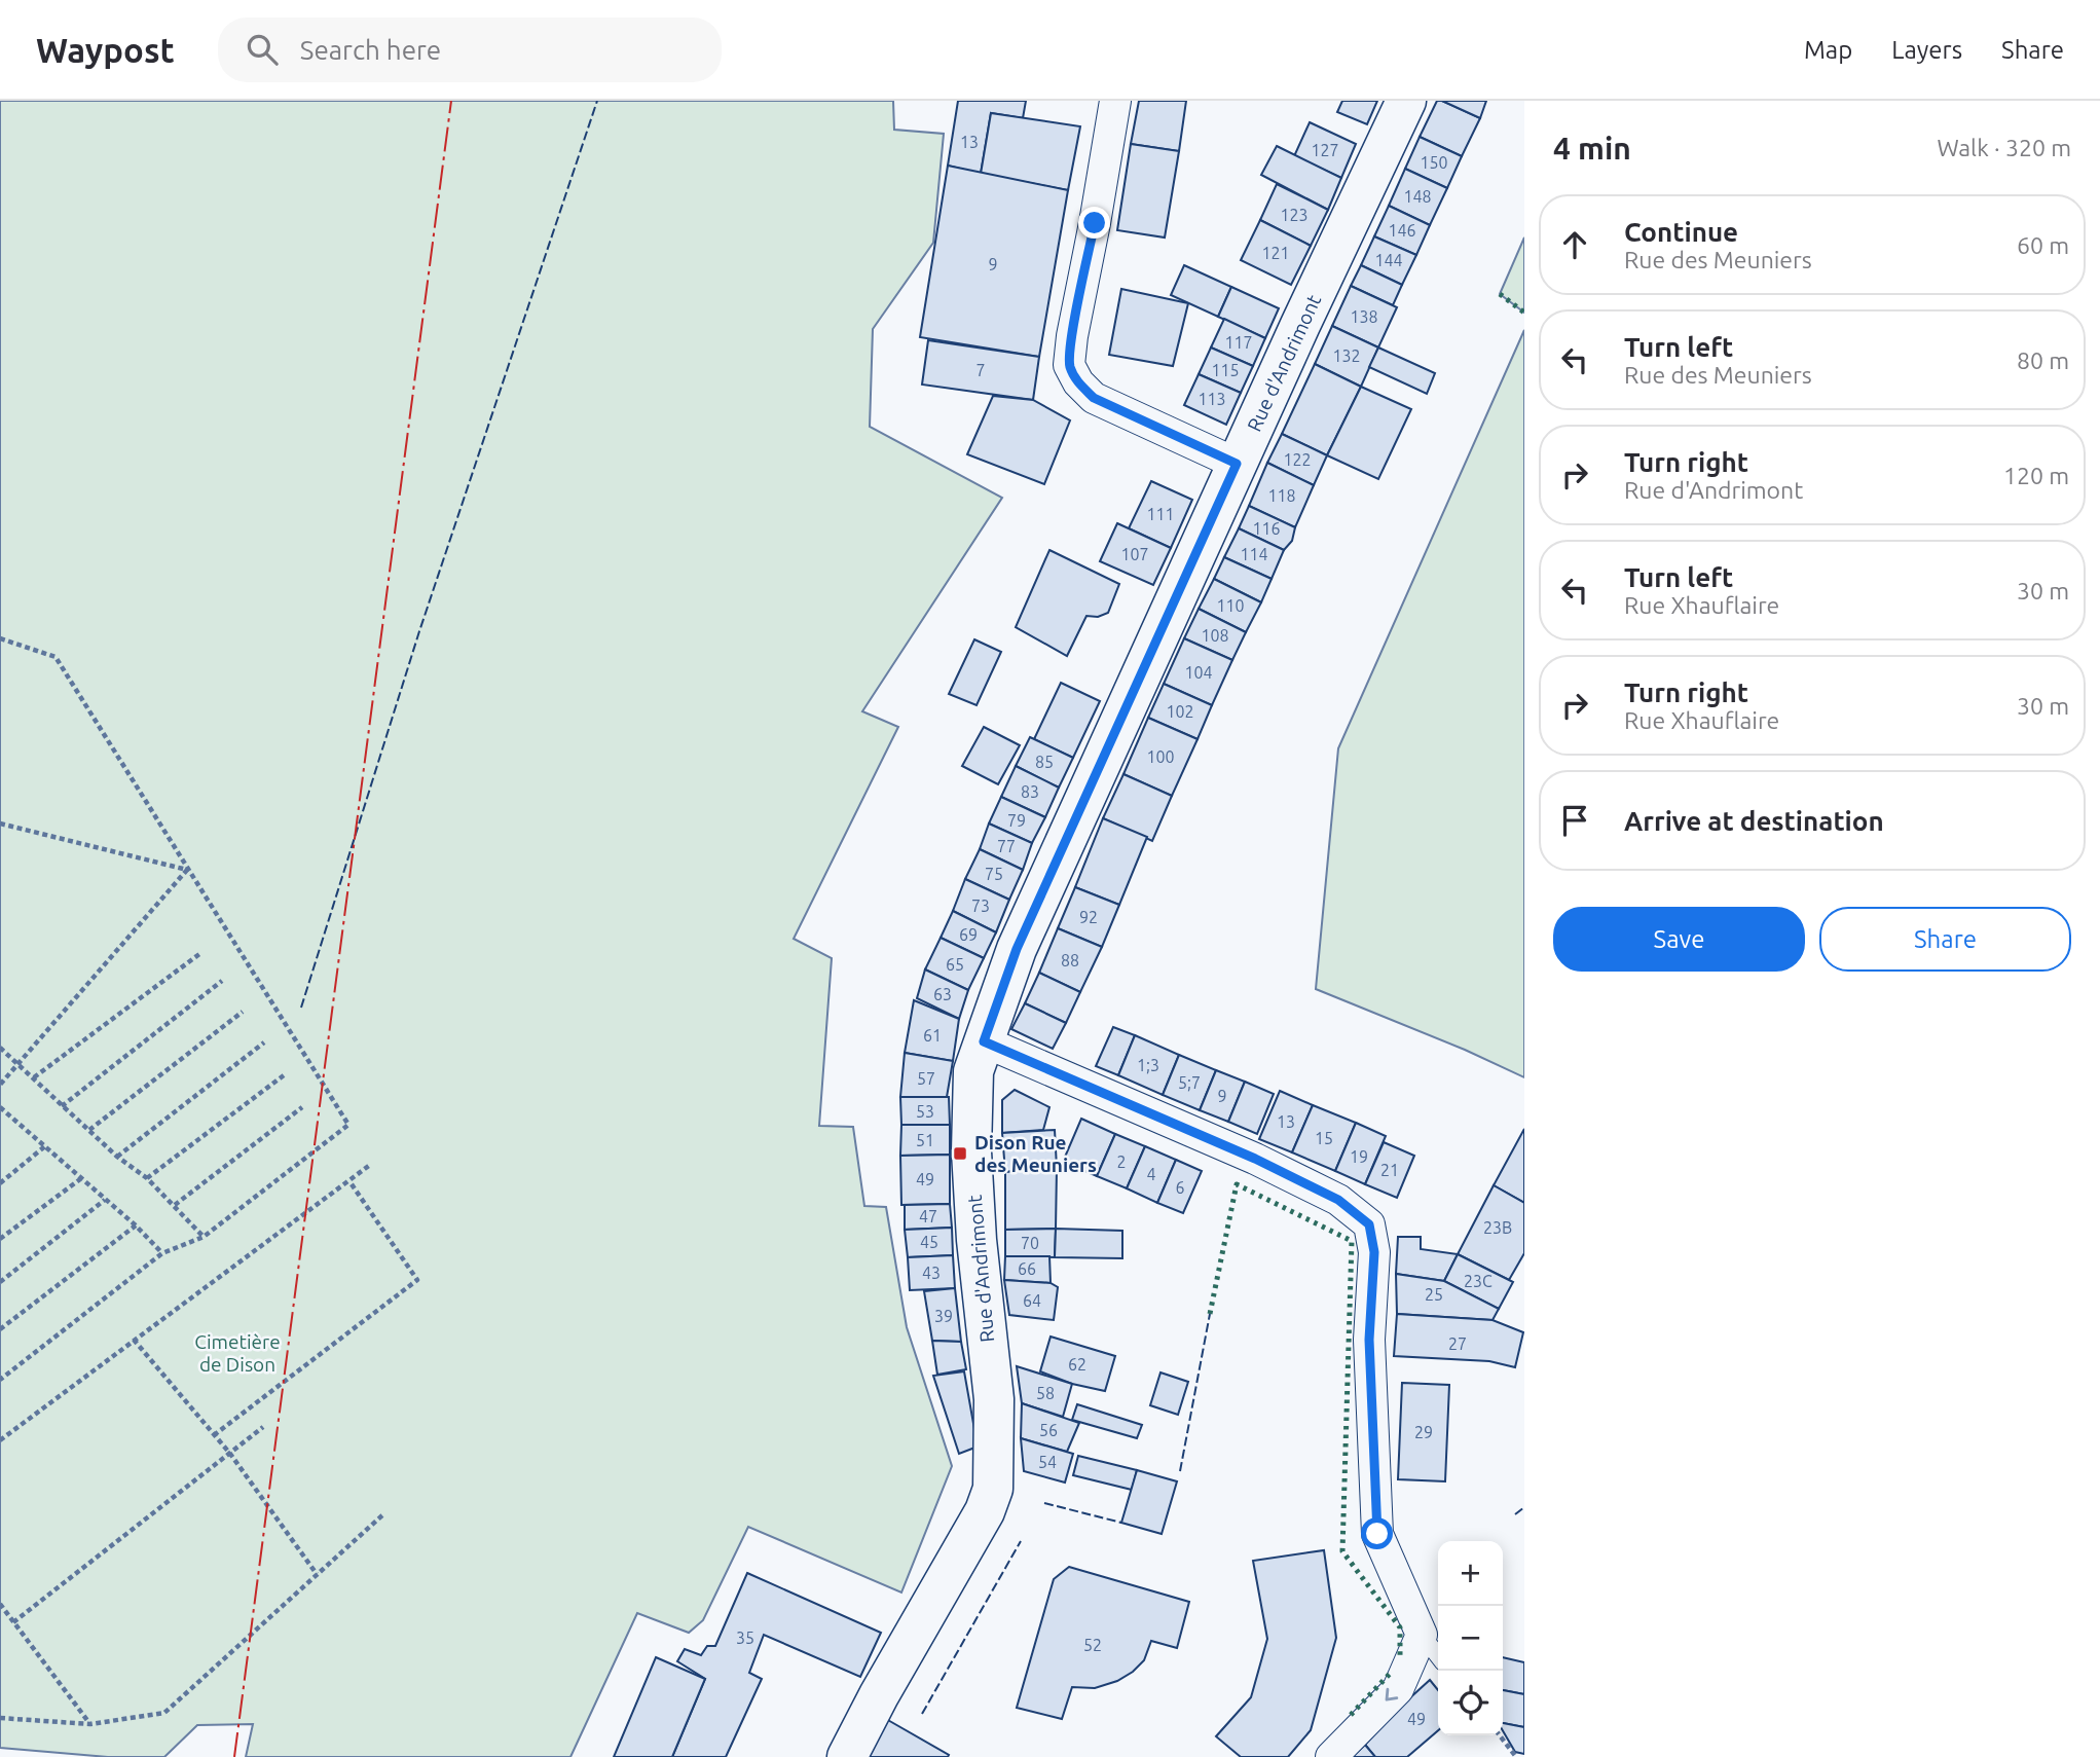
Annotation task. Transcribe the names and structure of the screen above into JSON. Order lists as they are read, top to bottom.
{
  "streets": {
    "street": ["Rue d'Andrimont"]
  },
  "parks": ["Cimetière de Dison"],
  "places": {
    "transit": ["Dison Rue des Meuniers"]
  },
  "house_numbers": [
    "13",
    "127",
    "150",
    "148",
    "123",
    "146",
    "121",
    "144",
    "9",
    "138",
    "117",
    "132",
    "7",
    "115",
    "113",
    "122",
    "118",
    "111",
    "116",
    "107",
    "114",
    "110",
    "108",
    "104",
    "102",
    "100",
    "85",
    "83",
    "79",
    "77",
    "75",
    "73",
    "92",
    "69",
    "88",
    "65",
    "63",
    "61",
    "1;3",
    "57",
    "5;7",
    "9",
    "53",
    "13",
    "15",
    "51",
    "19",
    "2",
    "21",
    "4",
    "49",
    "6",
    "47",
    "23B",
    "45",
    "70",
    "66",
    "43",
    "23C",
    "25",
    "64",
    "39",
    "27",
    "62",
    "58",
    "56",
    "29",
    "54",
    "35",
    "52",
    "49"
  ],
  "page": {
    "header": "Waypost",
    "search": "Search here",
    "nav": ["Map", "Layers", "Share"],
    "heading": ["4 min", "Walk · 320 m"],
    "list": [
      ["Continue", "Rue des Meuniers", "60 m"],
      ["Turn left", "Rue des Meuniers", "80 m"],
      ["Turn right", "Rue d'Andrimont", "120 m"],
      ["Turn left", "Rue Xhauflaire", "30 m"],
      ["Turn right", "Rue Xhauflaire", "30 m"],
      "Arrive at destination"
    ],
    "buttons": ["Save", "Share"],
    "map_buttons": ["+", "−"]
  }
}
